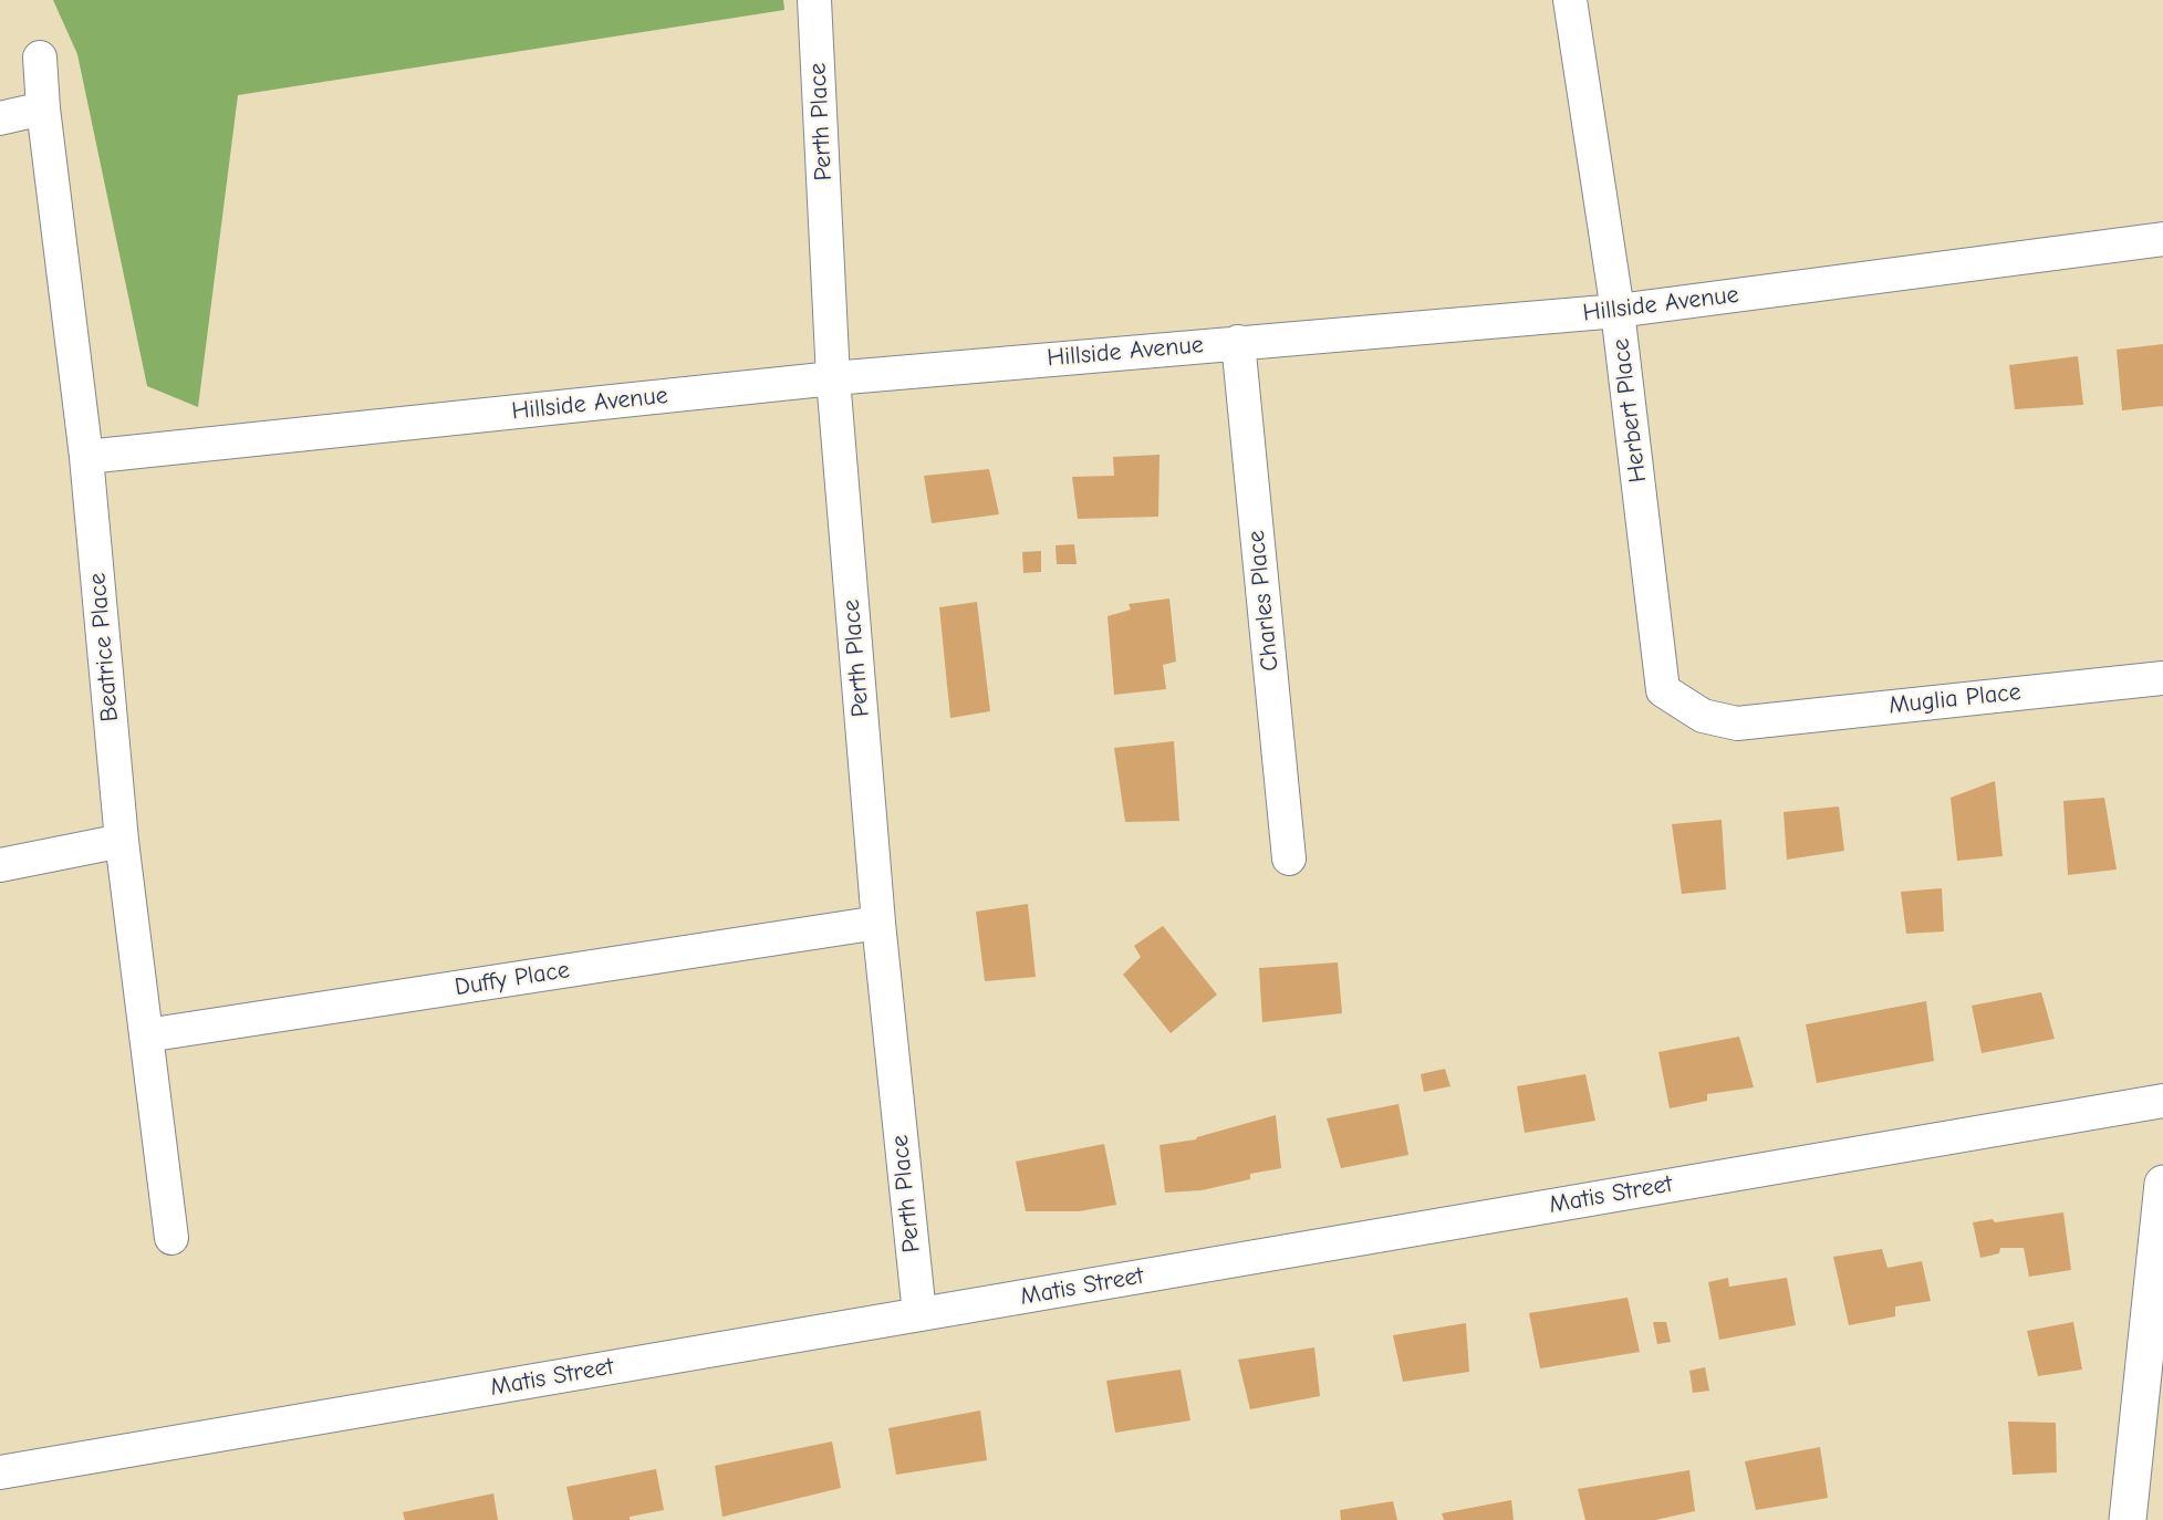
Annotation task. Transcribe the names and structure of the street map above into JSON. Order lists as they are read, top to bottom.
{
  "streets": {
    "street": [
      "Perth Place",
      "Hillside Avenue",
      "Herbert Place",
      "Charles Place",
      "Beatrice Place",
      "Muglia Place",
      "Duffy Place",
      "Matis Street"
    ]
  },
  "crossings": [
    ["Perth Place", "Hillside Avenue"],
    ["Perth Place", "Duffy Place"],
    ["Perth Place", "Matis Street"],
    ["Hillside Avenue", "Herbert Place"],
    ["Hillside Avenue", "Charles Place"],
    ["Hillside Avenue", "Beatrice Place"],
    ["Herbert Place", "Muglia Place"],
    ["Beatrice Place", "Duffy Place"]
  ]
}
